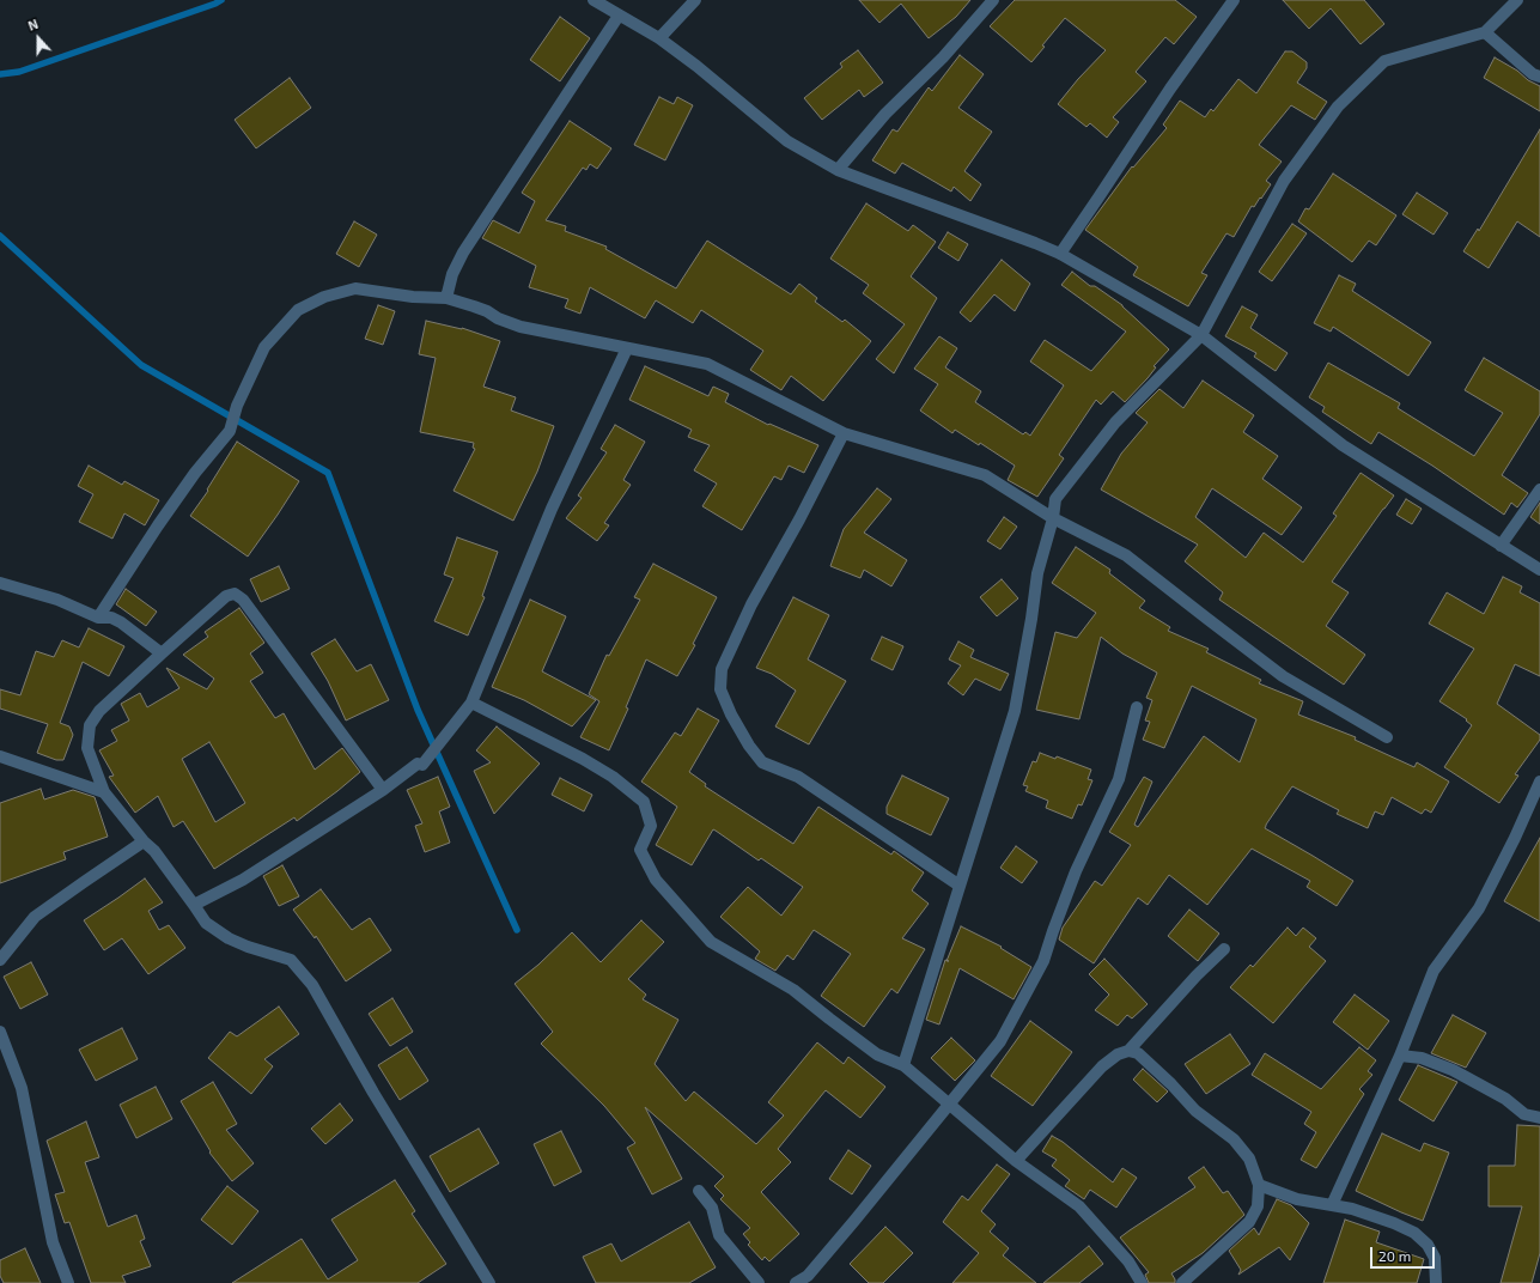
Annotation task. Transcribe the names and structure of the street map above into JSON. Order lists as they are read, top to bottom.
{
  "scale_bar": "20 m",
  "north": "top"
}
